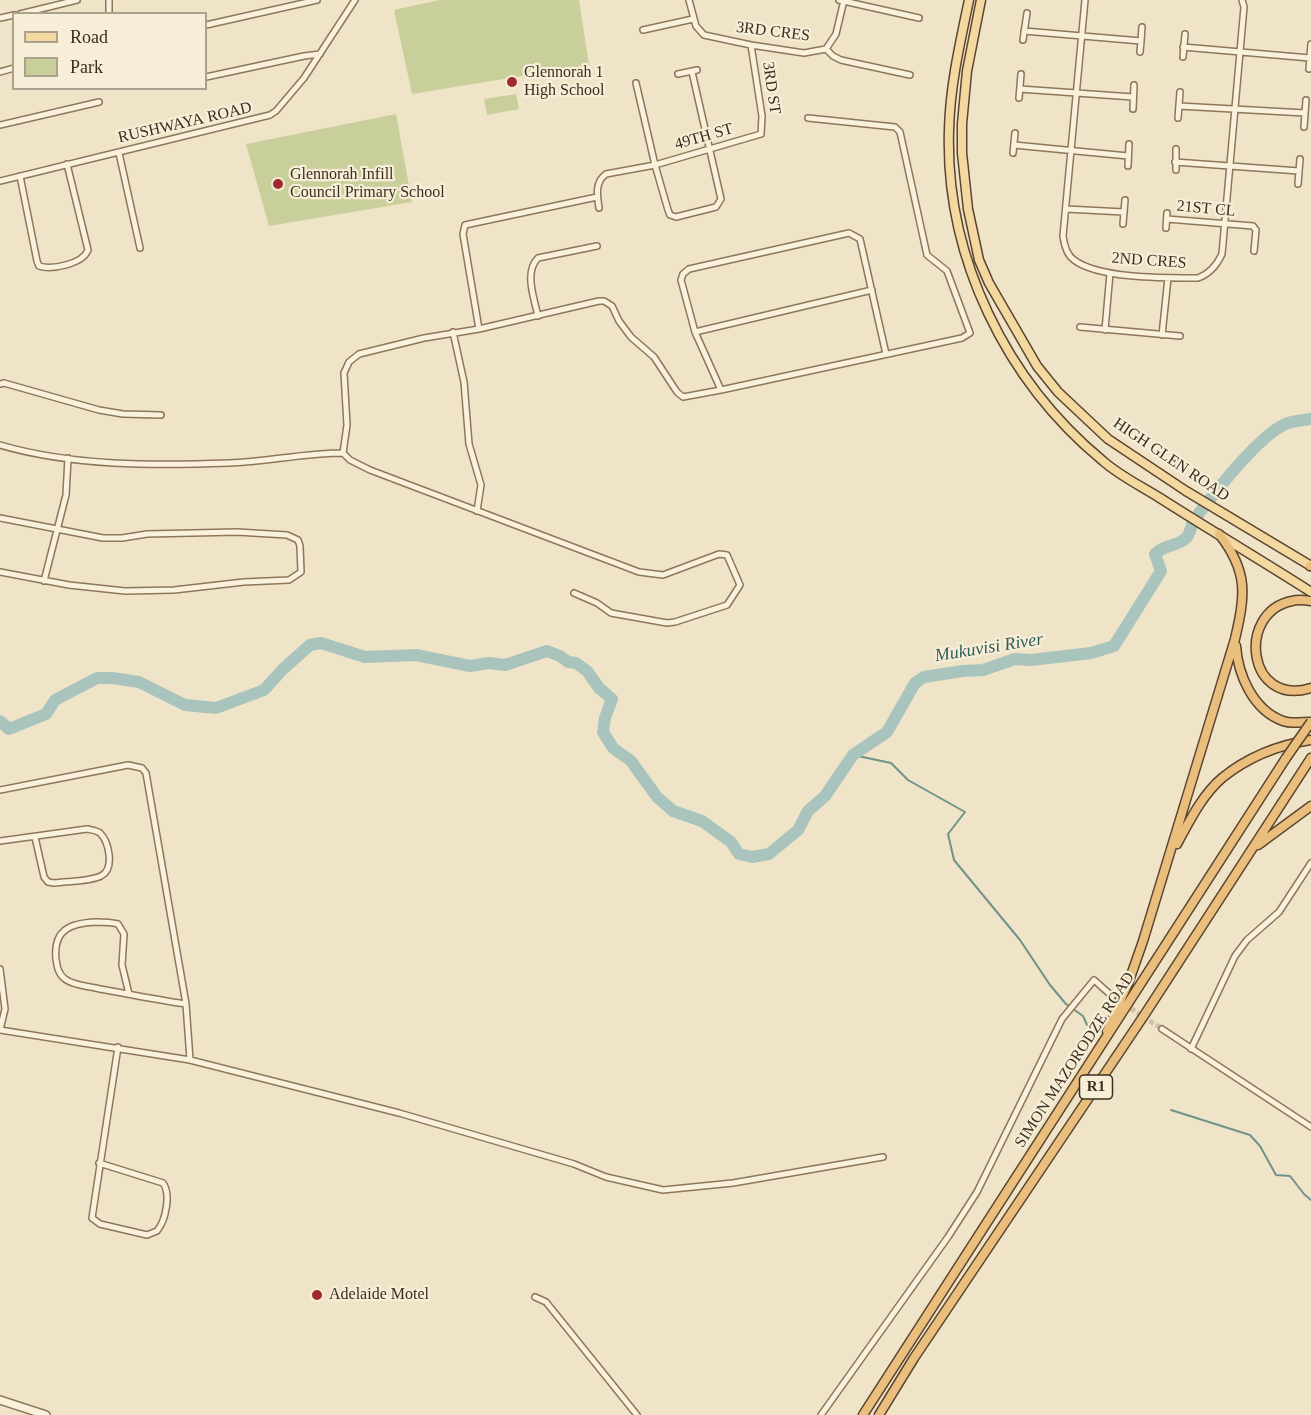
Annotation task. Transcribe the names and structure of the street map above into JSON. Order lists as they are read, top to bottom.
{
  "streets": {
    "highway": ["SIMON MAZORODZE ROAD", "R1"],
    "main road": ["HIGH GLEN ROAD"],
    "street": [
      "3RD CRES",
      "3RD ST",
      "RUSHWAYA ROAD",
      "49TH ST",
      "21ST CL",
      "2ND CRES"
    ]
  },
  "crossings": [
    ["3RD CRES", "3RD ST"],
    ["3RD ST", "49TH ST"],
    ["21ST CL", "2ND CRES"]
  ],
  "water": ["Mukuvisi River"],
  "places": ["Glennorah 1 High School", "Glennorah Infill Council Primary School", "Adelaide Motel"],
  "legend": ["Road", "Park"]
}
